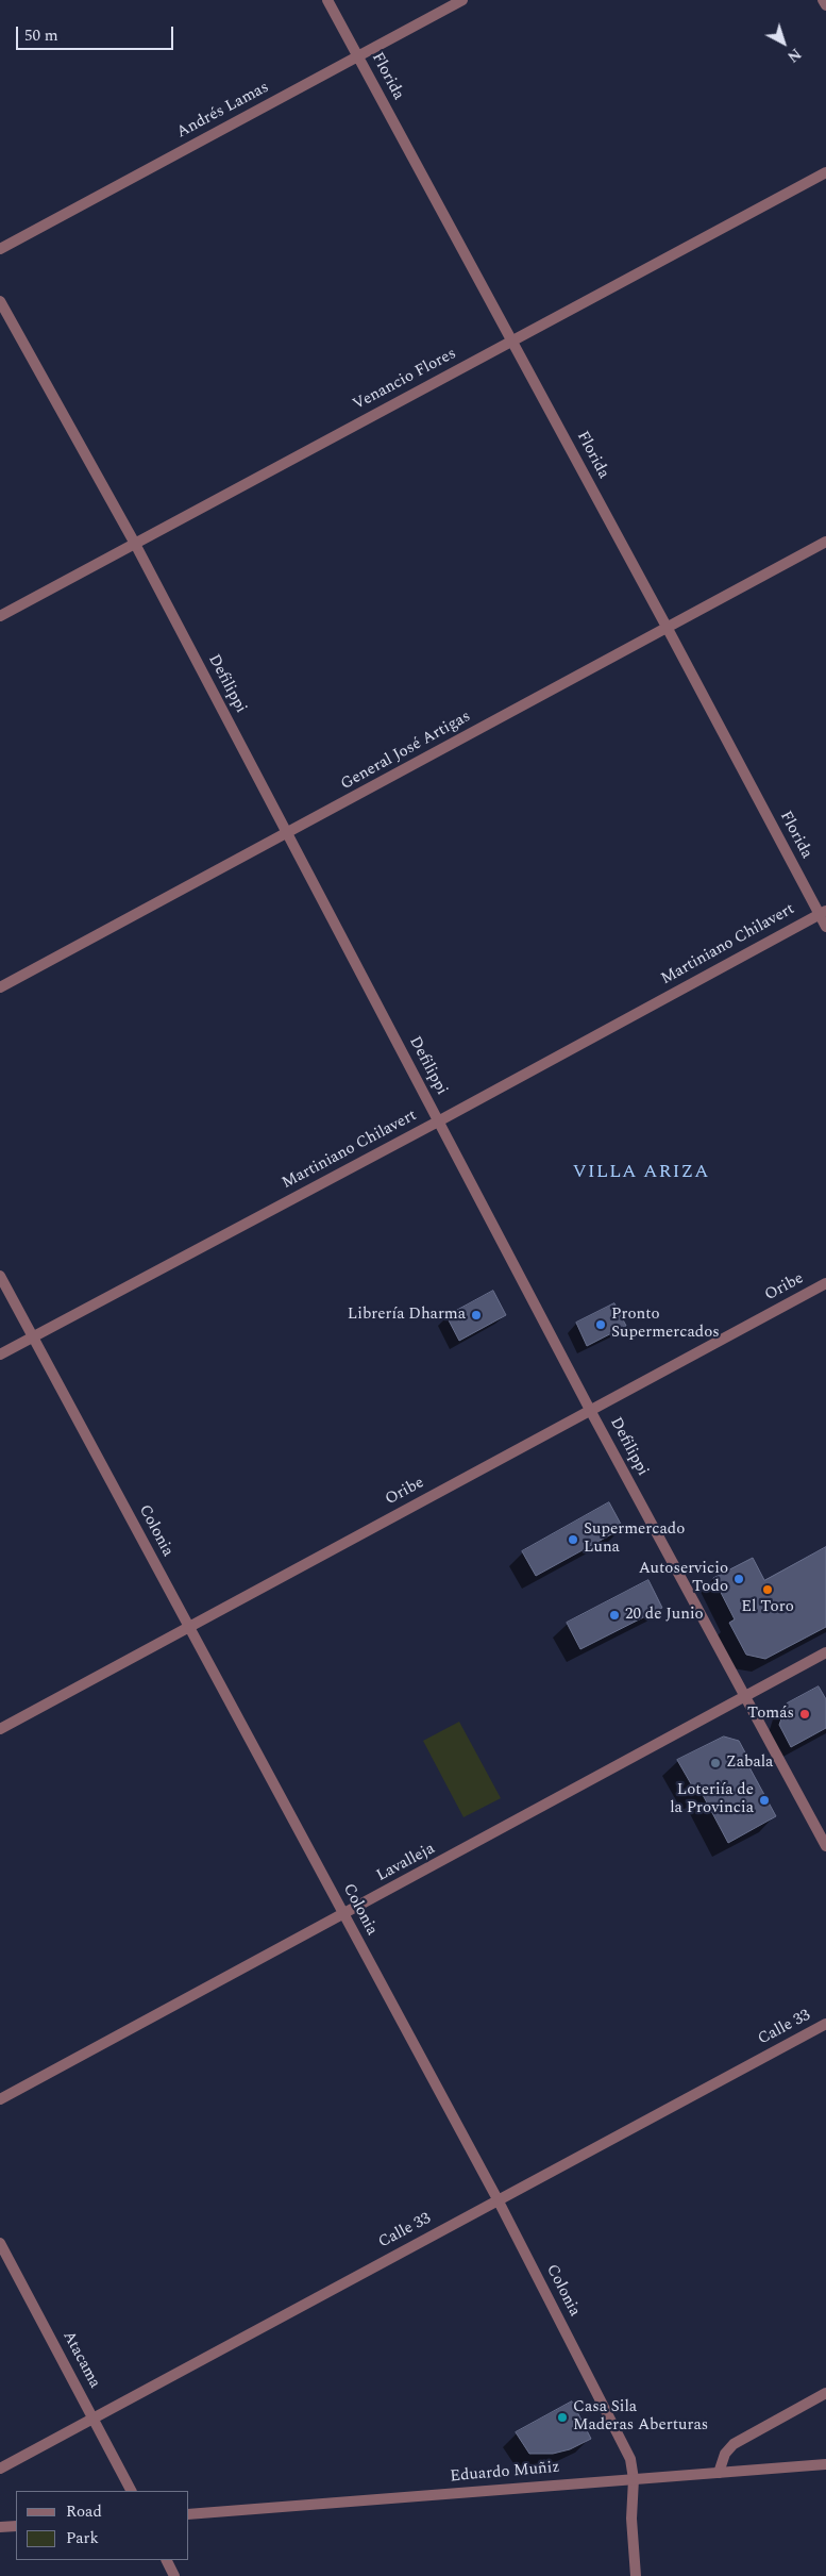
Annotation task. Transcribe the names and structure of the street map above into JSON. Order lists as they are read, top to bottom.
{
  "streets": {
    "street": [
      "Florida",
      "Andrés Lamas",
      "Venancio Flores",
      "Defilippi",
      "General José Artigas",
      "Martiniano Chilavert",
      "Oribe",
      "Colonia",
      "Lavalleja",
      "Calle 33",
      "Atacama",
      "Eduardo Muñiz"
    ]
  },
  "crossings": [
    ["Florida", "Andrés Lamas"],
    ["Florida", "Venancio Flores"],
    ["Florida", "General José Artigas"],
    ["Florida", "Martiniano Chilavert"],
    ["Venancio Flores", "Defilippi"],
    ["Defilippi", "General José Artigas"],
    ["Defilippi", "Martiniano Chilavert"],
    ["Defilippi", "Oribe"],
    ["Defilippi", "Lavalleja"],
    ["Martiniano Chilavert", "Colonia"],
    ["Oribe", "Colonia"],
    ["Colonia", "Lavalleja"],
    ["Colonia", "Calle 33"],
    ["Colonia", "Eduardo Muñiz"],
    ["Calle 33", "Atacama"]
  ],
  "districts": ["VILLA ARIZA"],
  "places": [
    "Librería Dharma",
    "Pronto Supermercados",
    "Supermercado Luna",
    "Autoservicio Todo",
    "El Toro",
    "20 de Junio",
    "Tomás",
    "Zabala",
    "Loteriía de la Provincia",
    "Casa Sila Maderas Aberturas"
  ],
  "legend": ["Road", "Park"],
  "scale_bar": "50 m",
  "north": "bottom right"
}
